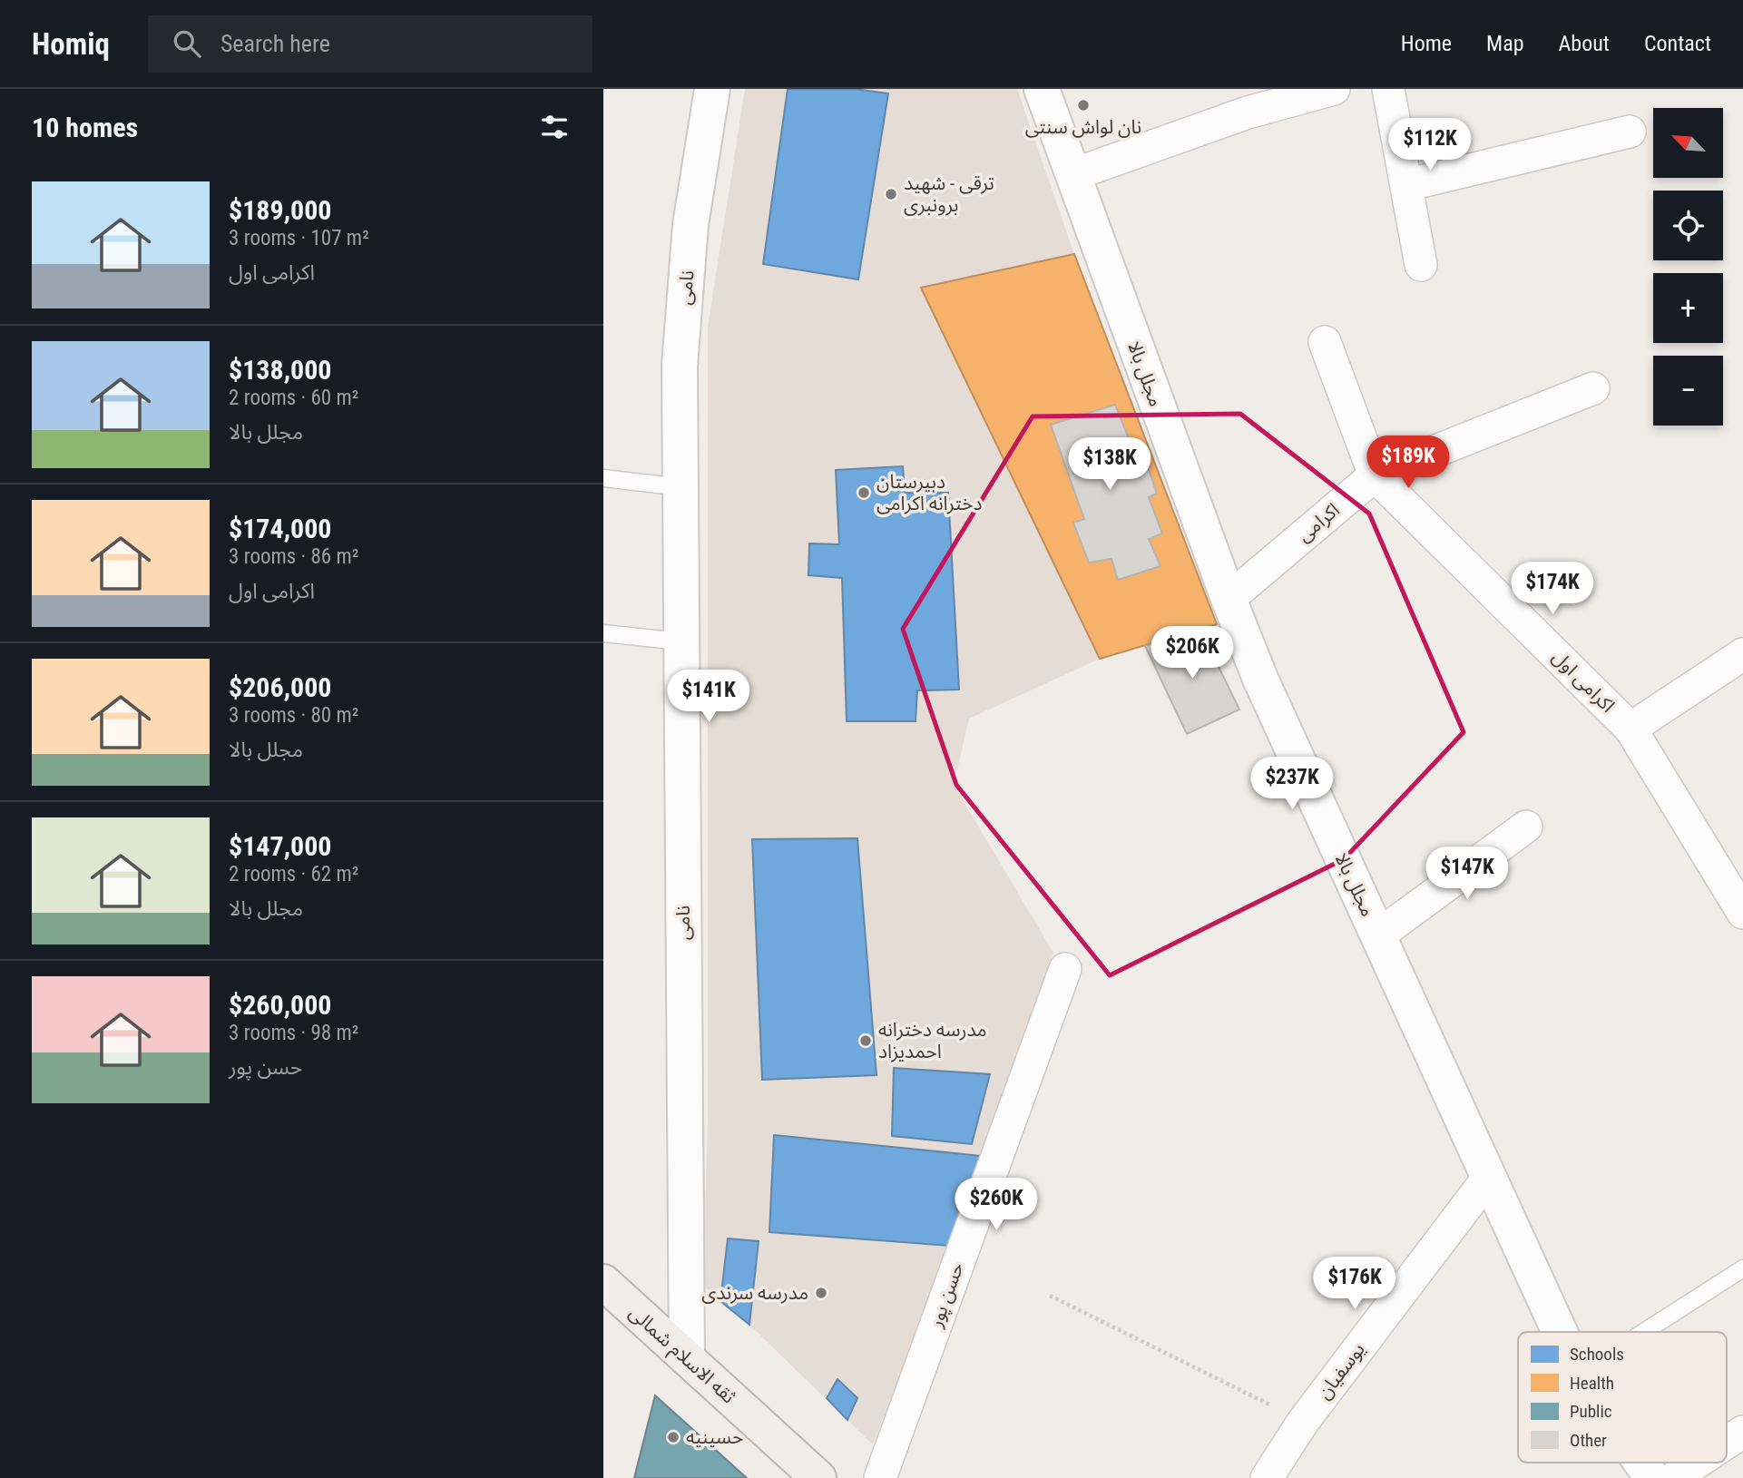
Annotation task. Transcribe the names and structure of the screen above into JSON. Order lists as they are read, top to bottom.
{
  "streets": {
    "main road": ["ثقه الاسلام شمالی"],
    "street": [
      "نامی",
      "مجلل بالا",
      "اکرامی",
      "اکرامی اول",
      "حسن پور",
      "یوسفیان"
    ]
  },
  "crossings": [
    ["نامی", "ثقه الاسلام شمالی"],
    ["مجلل بالا", "اکرامی"],
    ["مجلل بالا", "یوسفیان"],
    ["اکرامی", "اکرامی اول"]
  ],
  "places": [
    "نان لواش سنتی",
    "ترقی - شهید برونبری",
    "دبیرستان دخترانه اکرامی",
    "مدرسه دخترانه احمدیزاد",
    "مدرسه سرندی",
    "حسینیه"
  ],
  "legend": [
    "Schools",
    "Health",
    "Public",
    "Other"
  ],
  "north": "top left",
  "page": {
    "header": "Homiq",
    "search": "Search here",
    "nav": [
      "Home",
      "Map",
      "About",
      "Contact"
    ],
    "heading": "10 homes",
    "map_buttons": ["+", "−"],
    "price": [
      "$112K",
      "$189K",
      "$138K",
      "$174K",
      "$206K",
      "$141K",
      "$237K",
      "$147K",
      "$260K",
      "$176K"
    ],
    "list": [
      {
        "name": "$189,000",
        "note": "3 rooms · 107 m² · اکرامی اول"
      },
      {
        "name": "$138,000",
        "note": "2 rooms · 60 m² · مجلل بالا"
      },
      {
        "name": "$174,000",
        "note": "3 rooms · 86 m² · اکرامی اول"
      },
      {
        "name": "$206,000",
        "note": "3 rooms · 80 m² · مجلل بالا"
      },
      {
        "name": "$147,000",
        "note": "2 rooms · 62 m² · مجلل بالا"
      },
      {
        "name": "$260,000",
        "note": "3 rooms · 98 m² · حسن پور"
      }
    ]
  }
}
